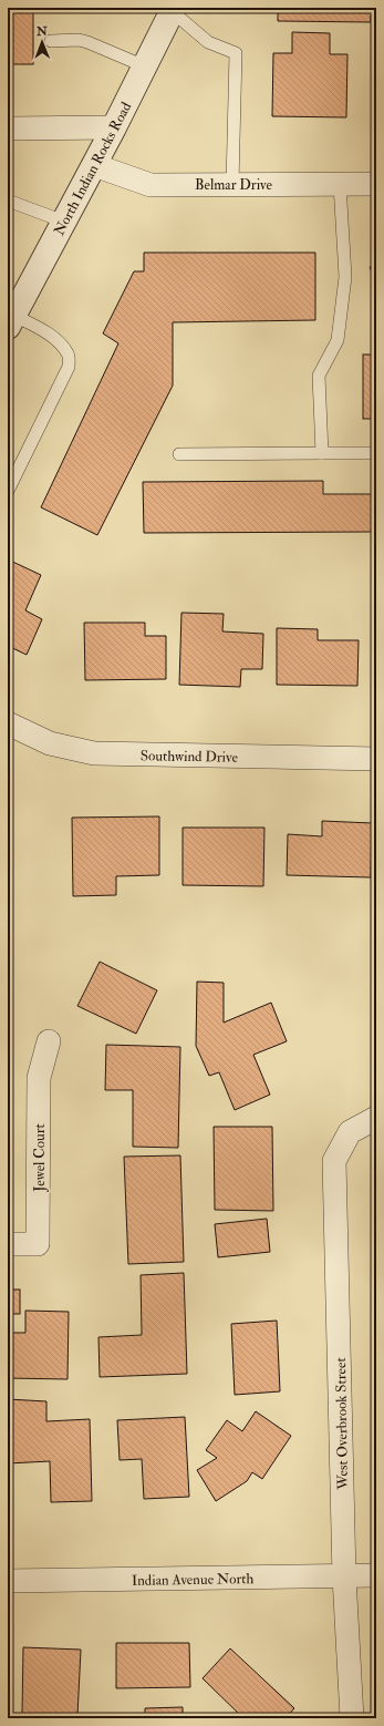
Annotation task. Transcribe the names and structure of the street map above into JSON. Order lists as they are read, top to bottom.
{
  "streets": {
    "street": [
      "North Indian Rocks Road",
      "Belmar Drive",
      "Southwind Drive",
      "Jewel Court",
      "West Overbrook Street",
      "Indian Avenue North"
    ]
  },
  "crossings": [
    ["North Indian Rocks Road", "Belmar Drive"],
    ["West Overbrook Street", "Indian Avenue North"]
  ],
  "north": "top"
}
